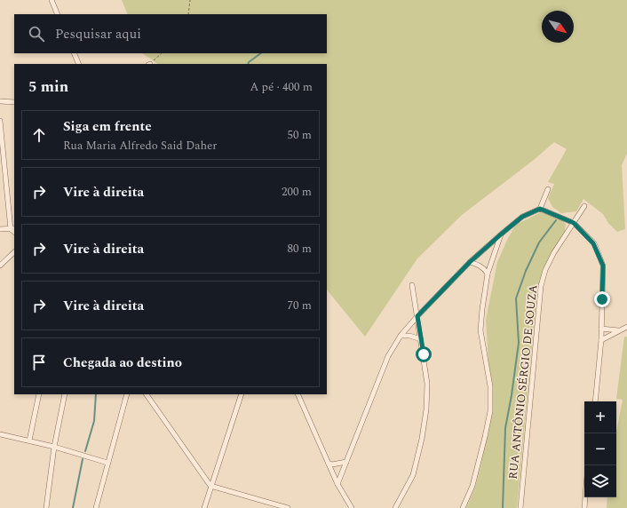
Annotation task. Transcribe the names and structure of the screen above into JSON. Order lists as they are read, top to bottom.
{
  "streets": {
    "street": ["RUA ANTÔNIO SÉRGIO DE SOUZA"]
  },
  "north": "bottom right",
  "page": {
    "search": "Pesquisar aqui",
    "heading": ["5 min", "A pé · 400 m"],
    "list": [
      ["Siga em frente", "Rua Maria Alfredo Said Daher", "50 m"],
      ["Vire à direita", "200 m"],
      ["Vire à direita", "80 m"],
      ["Vire à direita", "70 m"],
      "Chegada ao destino"
    ],
    "map_buttons": ["+", "−"]
  }
}
